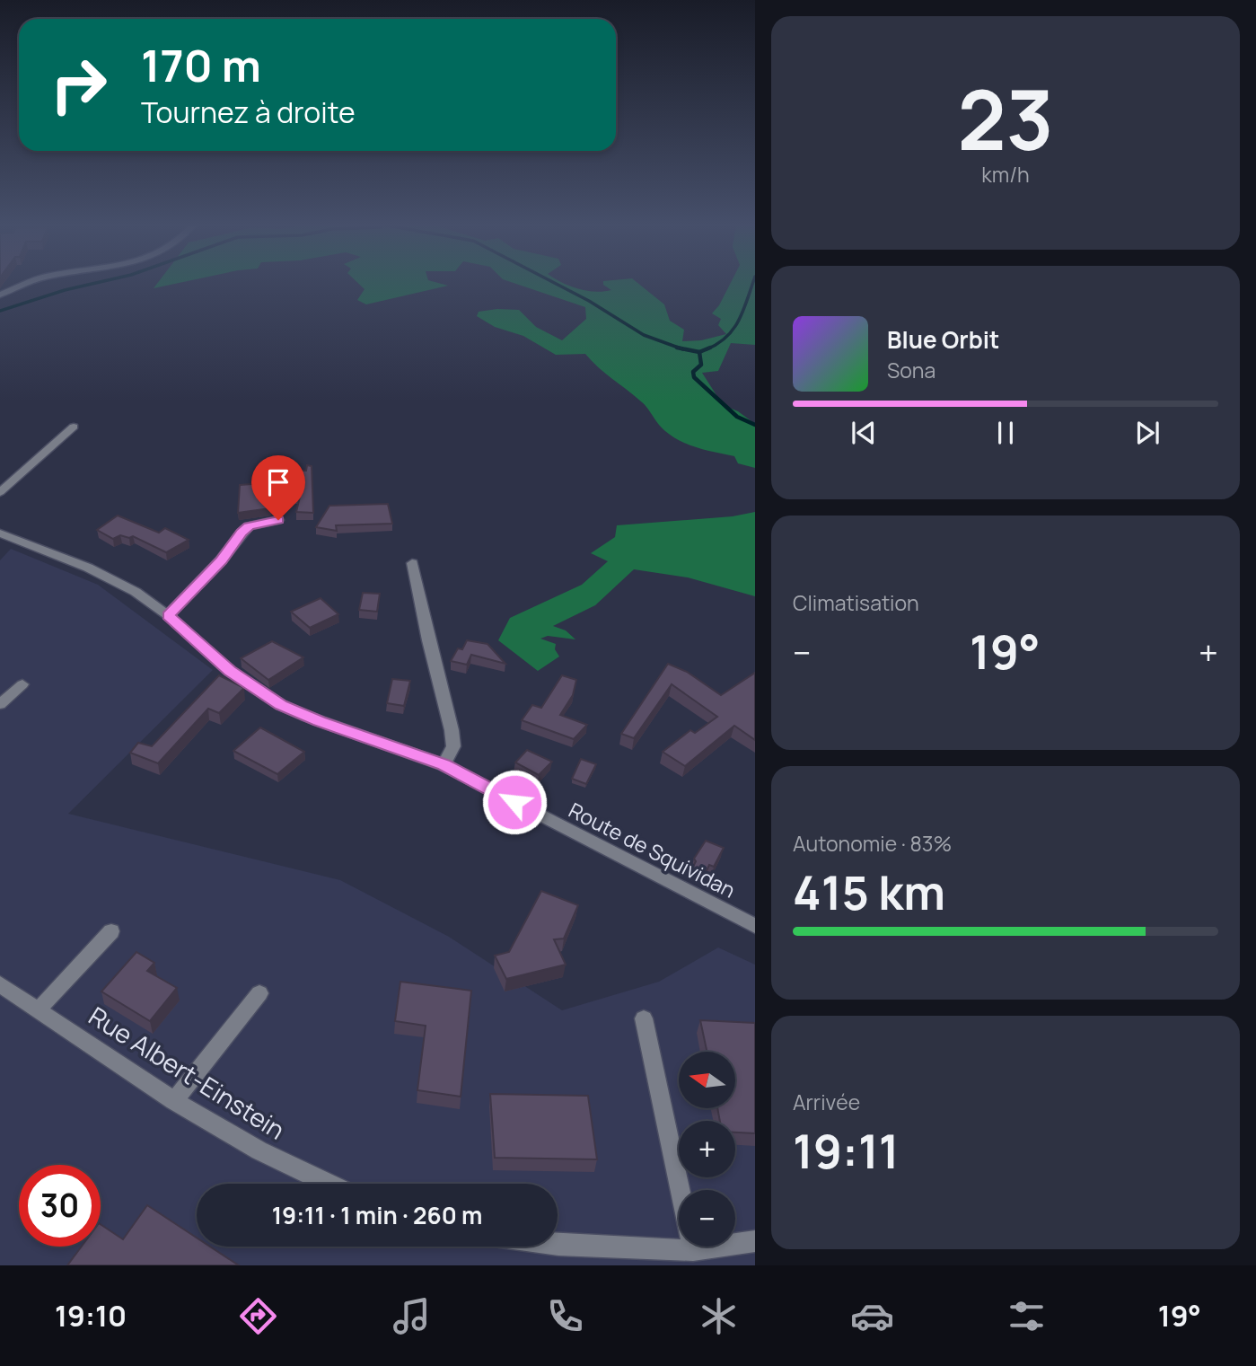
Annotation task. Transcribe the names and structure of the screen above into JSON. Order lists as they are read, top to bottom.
{
  "streets": {
    "street": ["Route de Squividan", "Rue Albert-Einstein"]
  },
  "north": "left",
  "page": {
    "tile": [
      ["23", "km/h"],
      "Climatisation",
      ["Autonomie · 83%", "415 km"],
      ["Arrivée", "19:11"]
    ],
    "turn": ["170 m", "Tournez à droite"],
    "song": ["Blue Orbit", "Sona"],
    "heat": ["−", "19°", "+"],
    "map_buttons": ["+", "−"],
    "limit": "30",
    "trip": "19:11 · 1 min · 260 m",
    "tabs": ["19:10", "19°"]
  }
}
